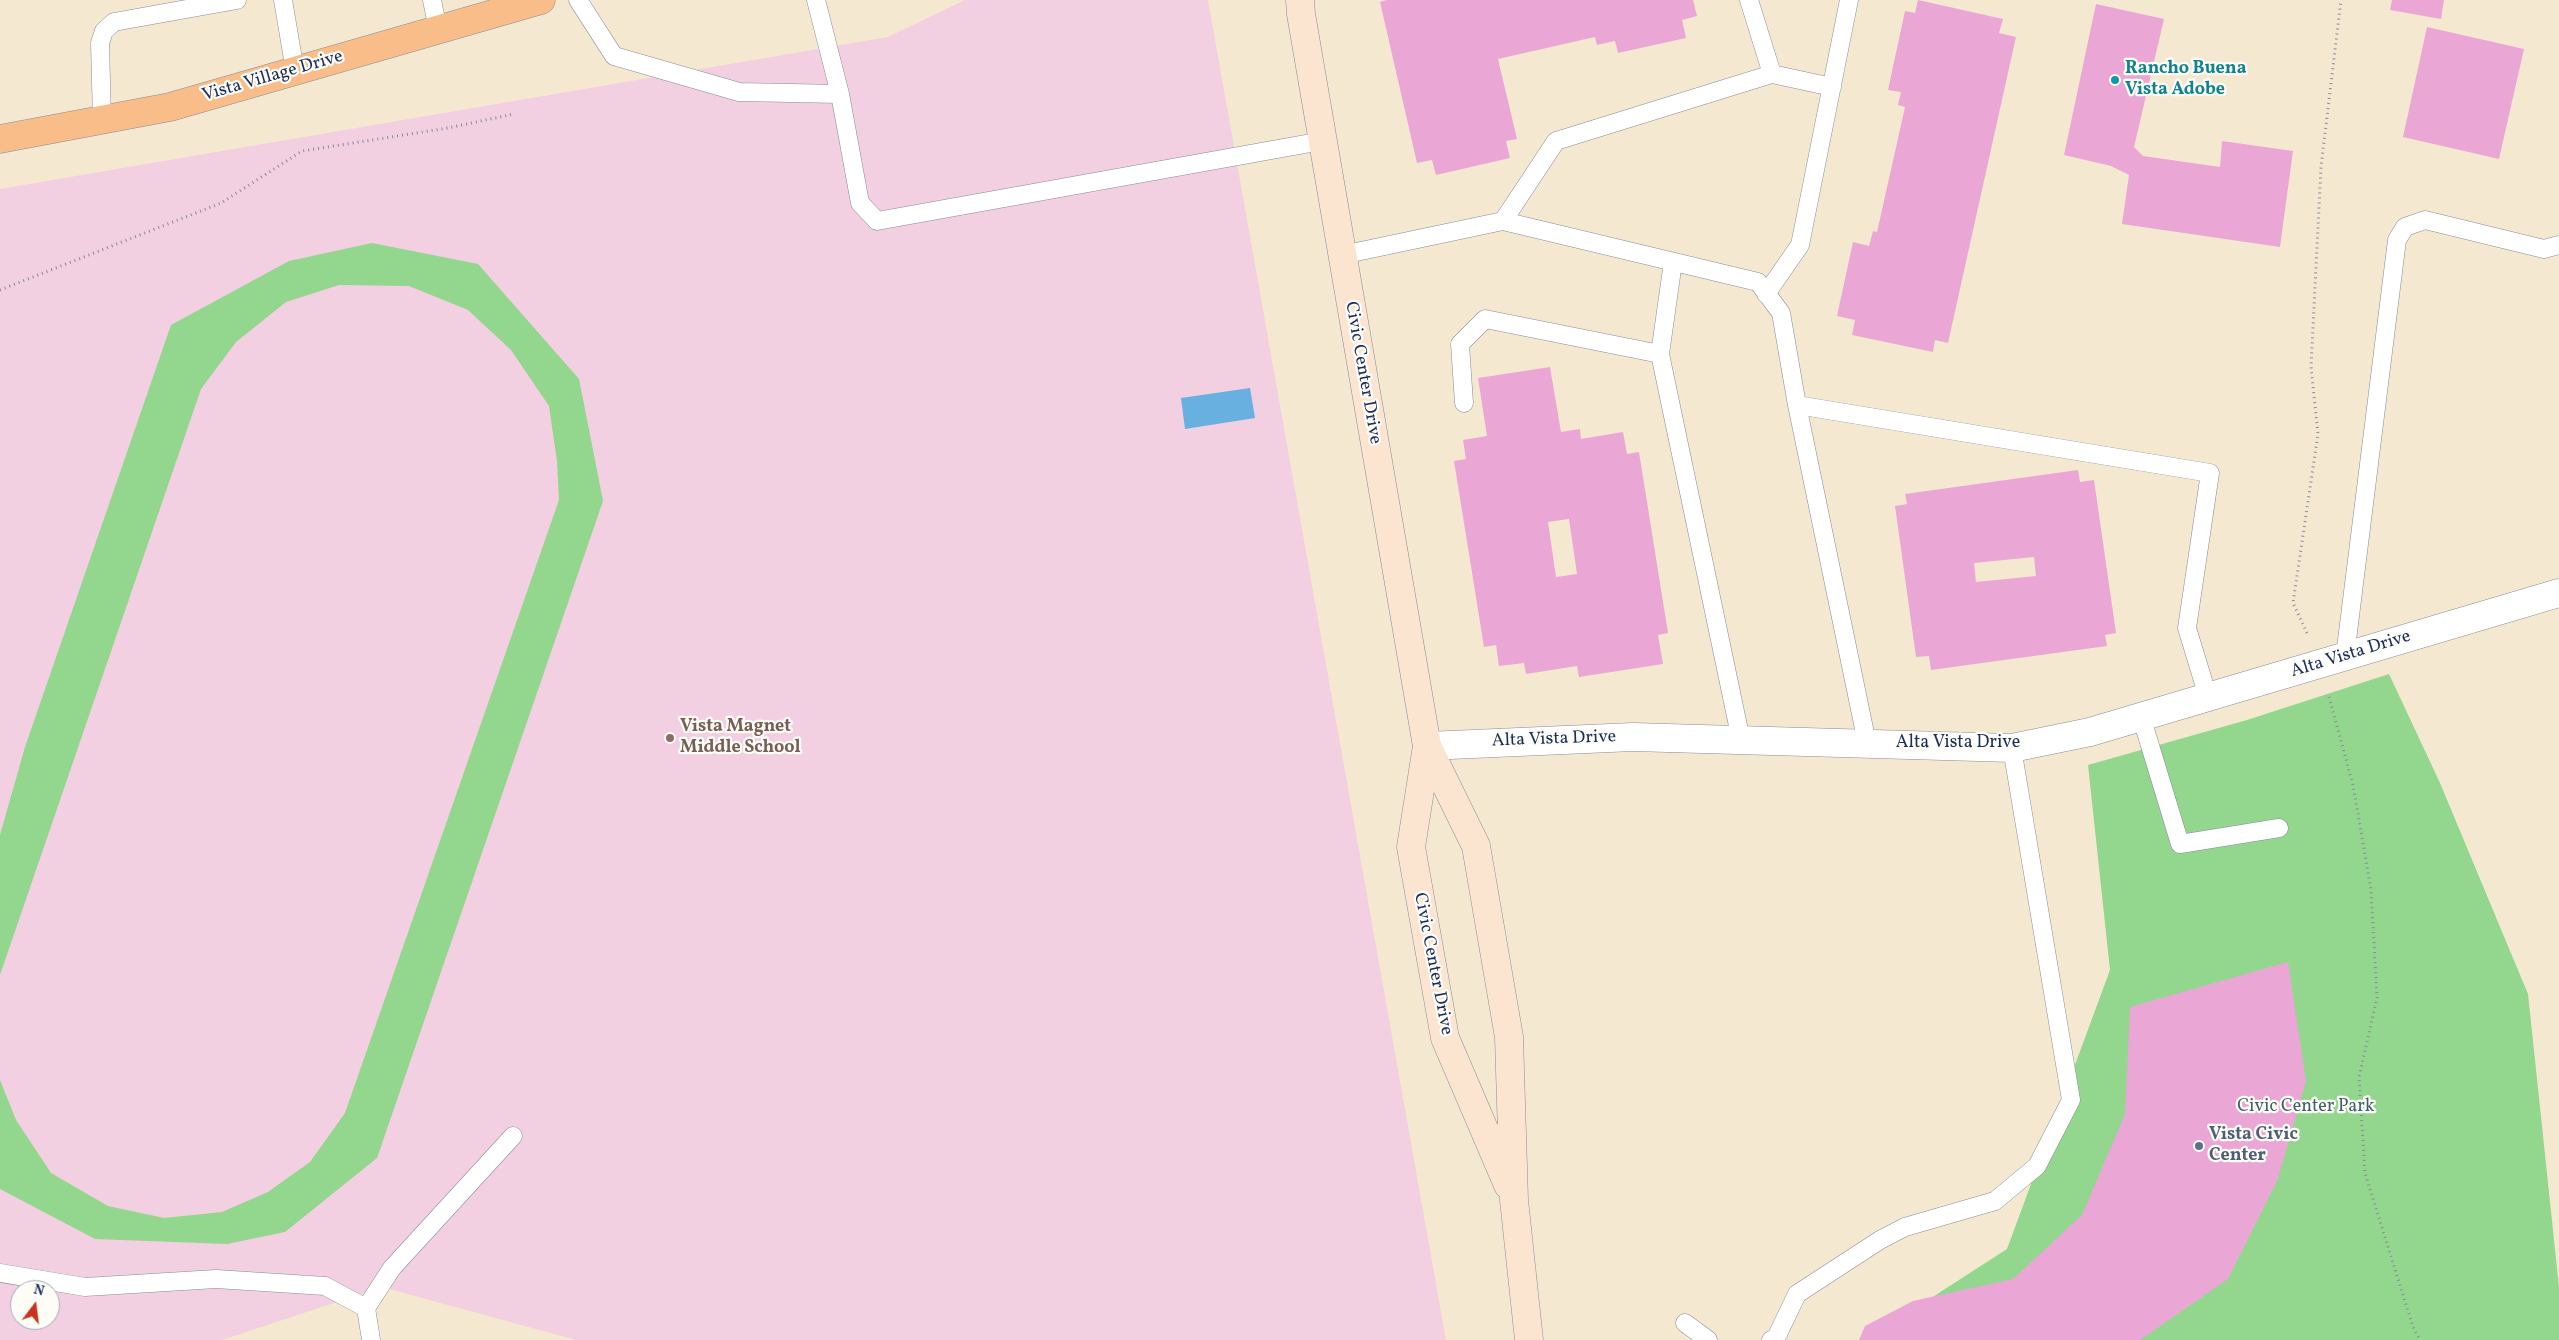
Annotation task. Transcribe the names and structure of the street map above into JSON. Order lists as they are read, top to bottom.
{
  "streets": {
    "main road": ["Vista Village Drive", "Civic Center Drive"],
    "street": ["Alta Vista Drive"]
  },
  "crossings": [
    ["Civic Center Drive", "Alta Vista Drive"]
  ],
  "parks": ["Civic Center Park"],
  "places": ["Rancho Buena Vista Adobe", "Vista Magnet Middle School", "Vista Civic Center"],
  "north": "top"
}
